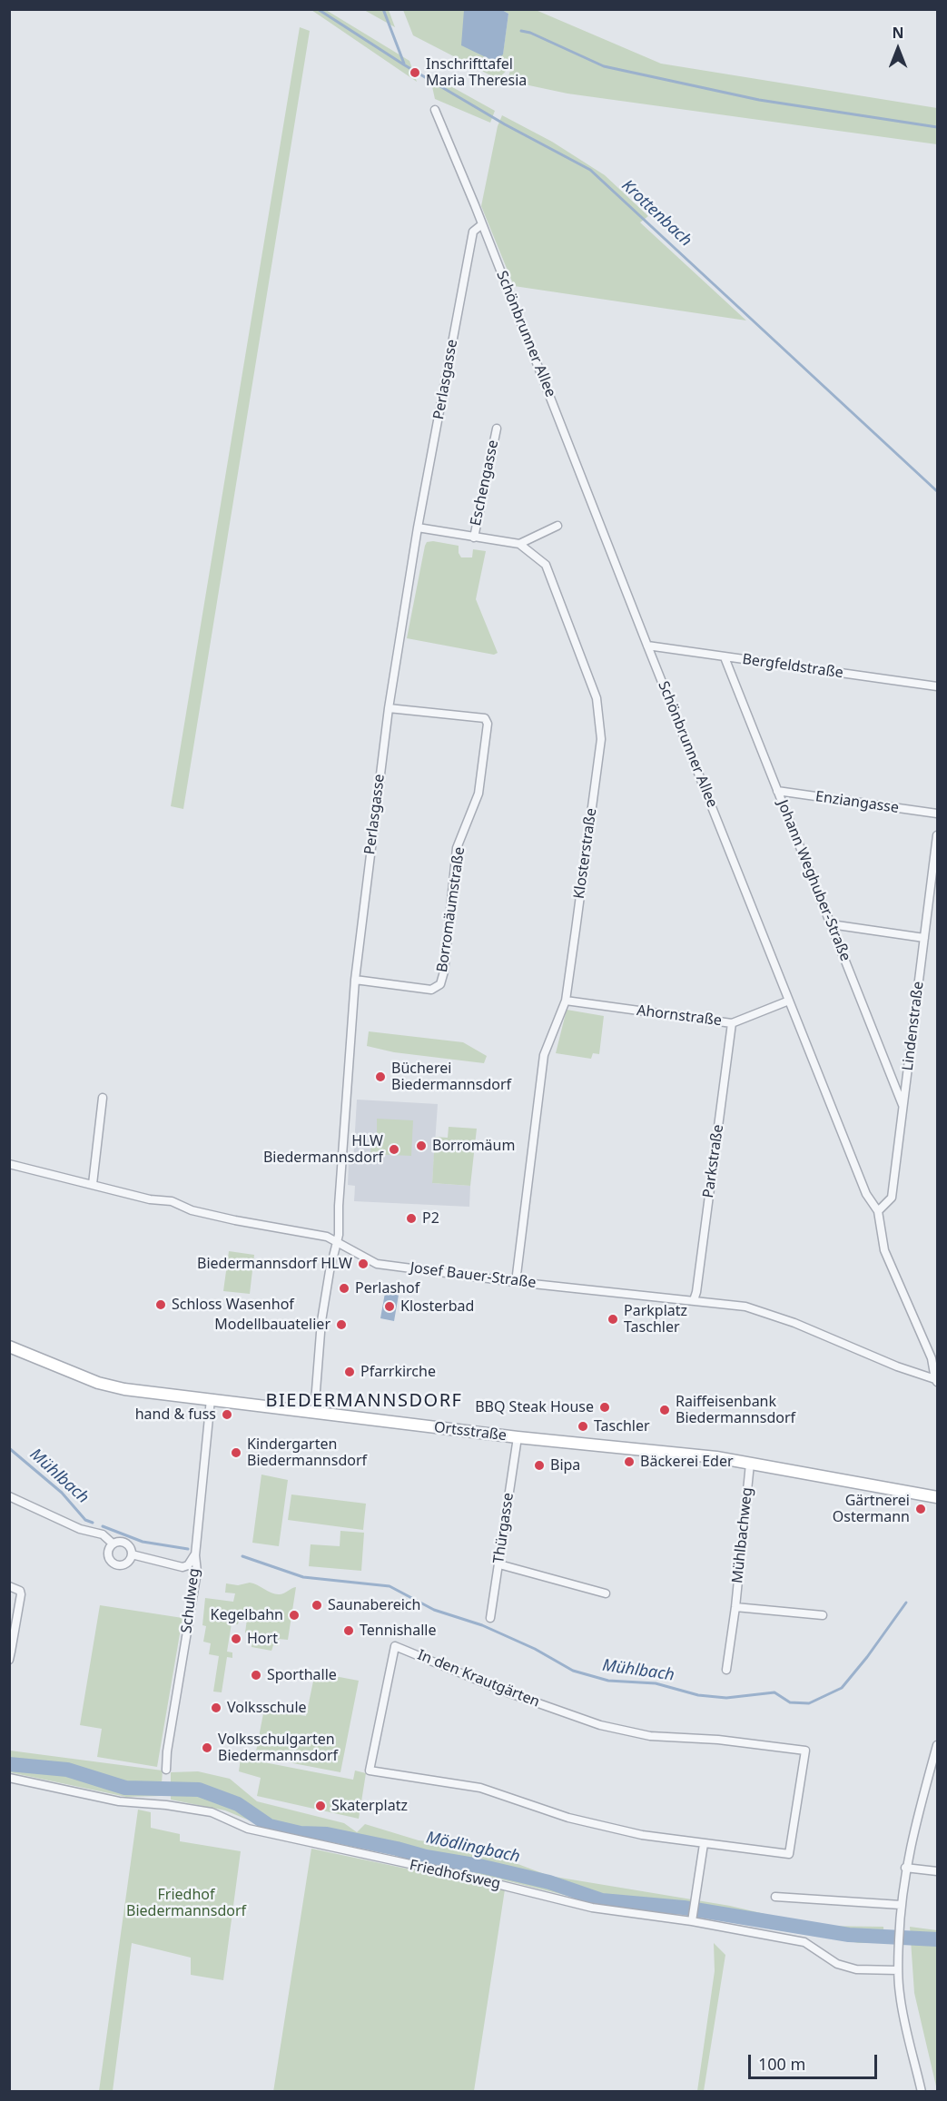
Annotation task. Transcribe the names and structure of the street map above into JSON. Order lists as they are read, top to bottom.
{
  "streets": {
    "street": [
      "Schönbrunner Allee",
      "Perlasgasse",
      "Eschengasse",
      "Bergfeldstraße",
      "Enziangasse",
      "Klosterstraße",
      "Johann Weghuber-Straße",
      "Borromäumstraße",
      "Ahornstraße",
      "Lindenstraße",
      "Parkstraße",
      "Josef Bauer-Straße",
      "Ortsstraße",
      "Thürgasse",
      "Mühlbachweg",
      "Schulweg",
      "In den Krautgärten",
      "Friedhofsweg"
    ]
  },
  "crossings": [
    ["Schönbrunner Allee", "Perlasgasse"],
    ["Schönbrunner Allee", "Bergfeldstraße"],
    ["Schönbrunner Allee", "Ahornstraße"],
    ["Schönbrunner Allee", "Lindenstraße"],
    ["Schönbrunner Allee", "Josef Bauer-Straße"],
    ["Perlasgasse", "Borromäumstraße"],
    ["Perlasgasse", "Josef Bauer-Straße"],
    ["Perlasgasse", "Ortsstraße"],
    ["Bergfeldstraße", "Johann Weghuber-Straße"],
    ["Enziangasse", "Johann Weghuber-Straße"],
    ["Klosterstraße", "Ahornstraße"],
    ["Klosterstraße", "Josef Bauer-Straße"],
    ["Johann Weghuber-Straße", "Lindenstraße"],
    ["Ahornstraße", "Parkstraße"],
    ["Parkstraße", "Josef Bauer-Straße"],
    ["Ortsstraße", "Thürgasse"],
    ["Ortsstraße", "Mühlbachweg"],
    ["Ortsstraße", "Schulweg"]
  ],
  "districts": ["BIEDERMANNSDORF"],
  "water": ["Krottenbach", "Mühlbach", "Mödlingbach"],
  "parks": ["Friedhof Biedermannsdorf"],
  "places": [
    "Inschrifttafel Maria Theresia",
    "Bücherei Biedermannsdorf",
    "Borromäum",
    "HLW Biedermannsdorf",
    "P2",
    "Biedermannsdorf HLW",
    "Perlashof",
    "Schloss Wasenhof",
    "Klosterbad",
    "Parkplatz Taschler",
    "Modellbauatelier",
    "Pfarrkirche",
    "BBQ Steak House",
    "Raiffeisenbank Biedermannsdorf",
    "hand & fuss",
    "Taschler",
    "Kindergarten Biedermannsdorf",
    "Bäckerei Eder",
    "Bipa",
    "Gärtnerei Ostermann",
    "Saunabereich",
    "Kegelbahn",
    "Tennishalle",
    "Hort",
    "Sporthalle",
    "Volksschule",
    "Volksschulgarten Biedermannsdorf",
    "Skaterplatz"
  ],
  "scale_bar": "100 m",
  "north": "top"
}
